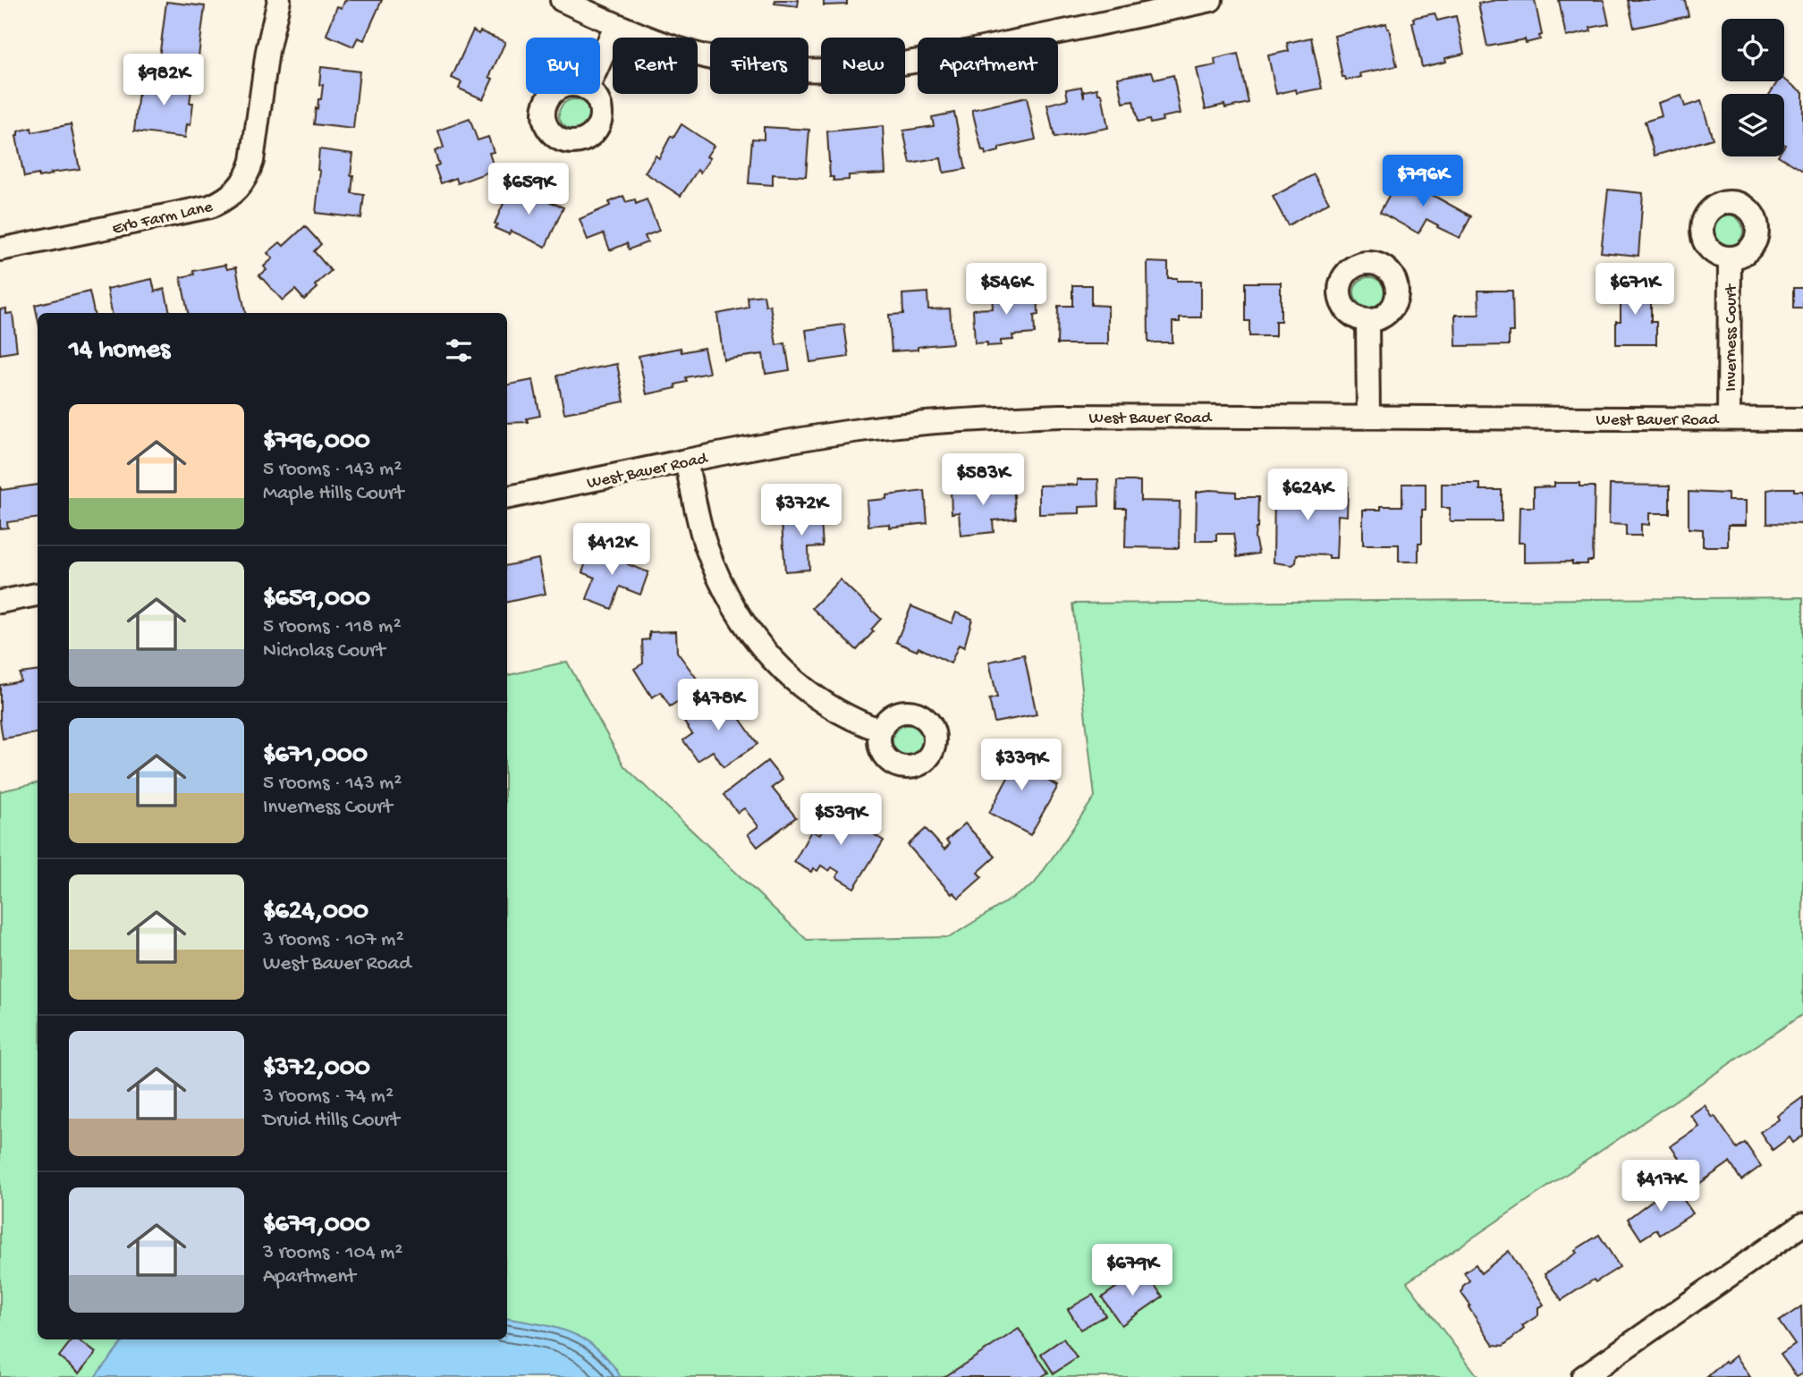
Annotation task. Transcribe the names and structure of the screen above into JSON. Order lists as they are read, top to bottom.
{
  "streets": {
    "street": ["Erb Farm Lane", "Inverness Court", "West Bauer Road"]
  },
  "crossings": [
    ["Inverness Court", "West Bauer Road"]
  ],
  "page": {
    "chip": [
      "Buy",
      "Rent",
      "Filters",
      "New",
      "Apartment"
    ],
    "price": [
      "$982K",
      "$796K",
      "$659K",
      "$546K",
      "$671K",
      "$583K",
      "$624K",
      "$372K",
      "$412K",
      "$478K",
      "$339K",
      "$539K",
      "$417K",
      "$679K"
    ],
    "heading": "14 homes",
    "list": [
      {
        "name": "$796,000",
        "note": "5 rooms · 143 m² · Maple Hills Court"
      },
      {
        "name": "$659,000",
        "note": "5 rooms · 118 m² · Nicholas Court"
      },
      {
        "name": "$671,000",
        "note": "5 rooms · 143 m² · Inverness Court"
      },
      {
        "name": "$624,000",
        "note": "3 rooms · 107 m² · West Bauer Road"
      },
      {
        "name": "$372,000",
        "note": "3 rooms · 74 m² · Druid Hills Court"
      },
      {
        "name": "$679,000",
        "note": "3 rooms · 104 m² · Apartment"
      }
    ]
  }
}
